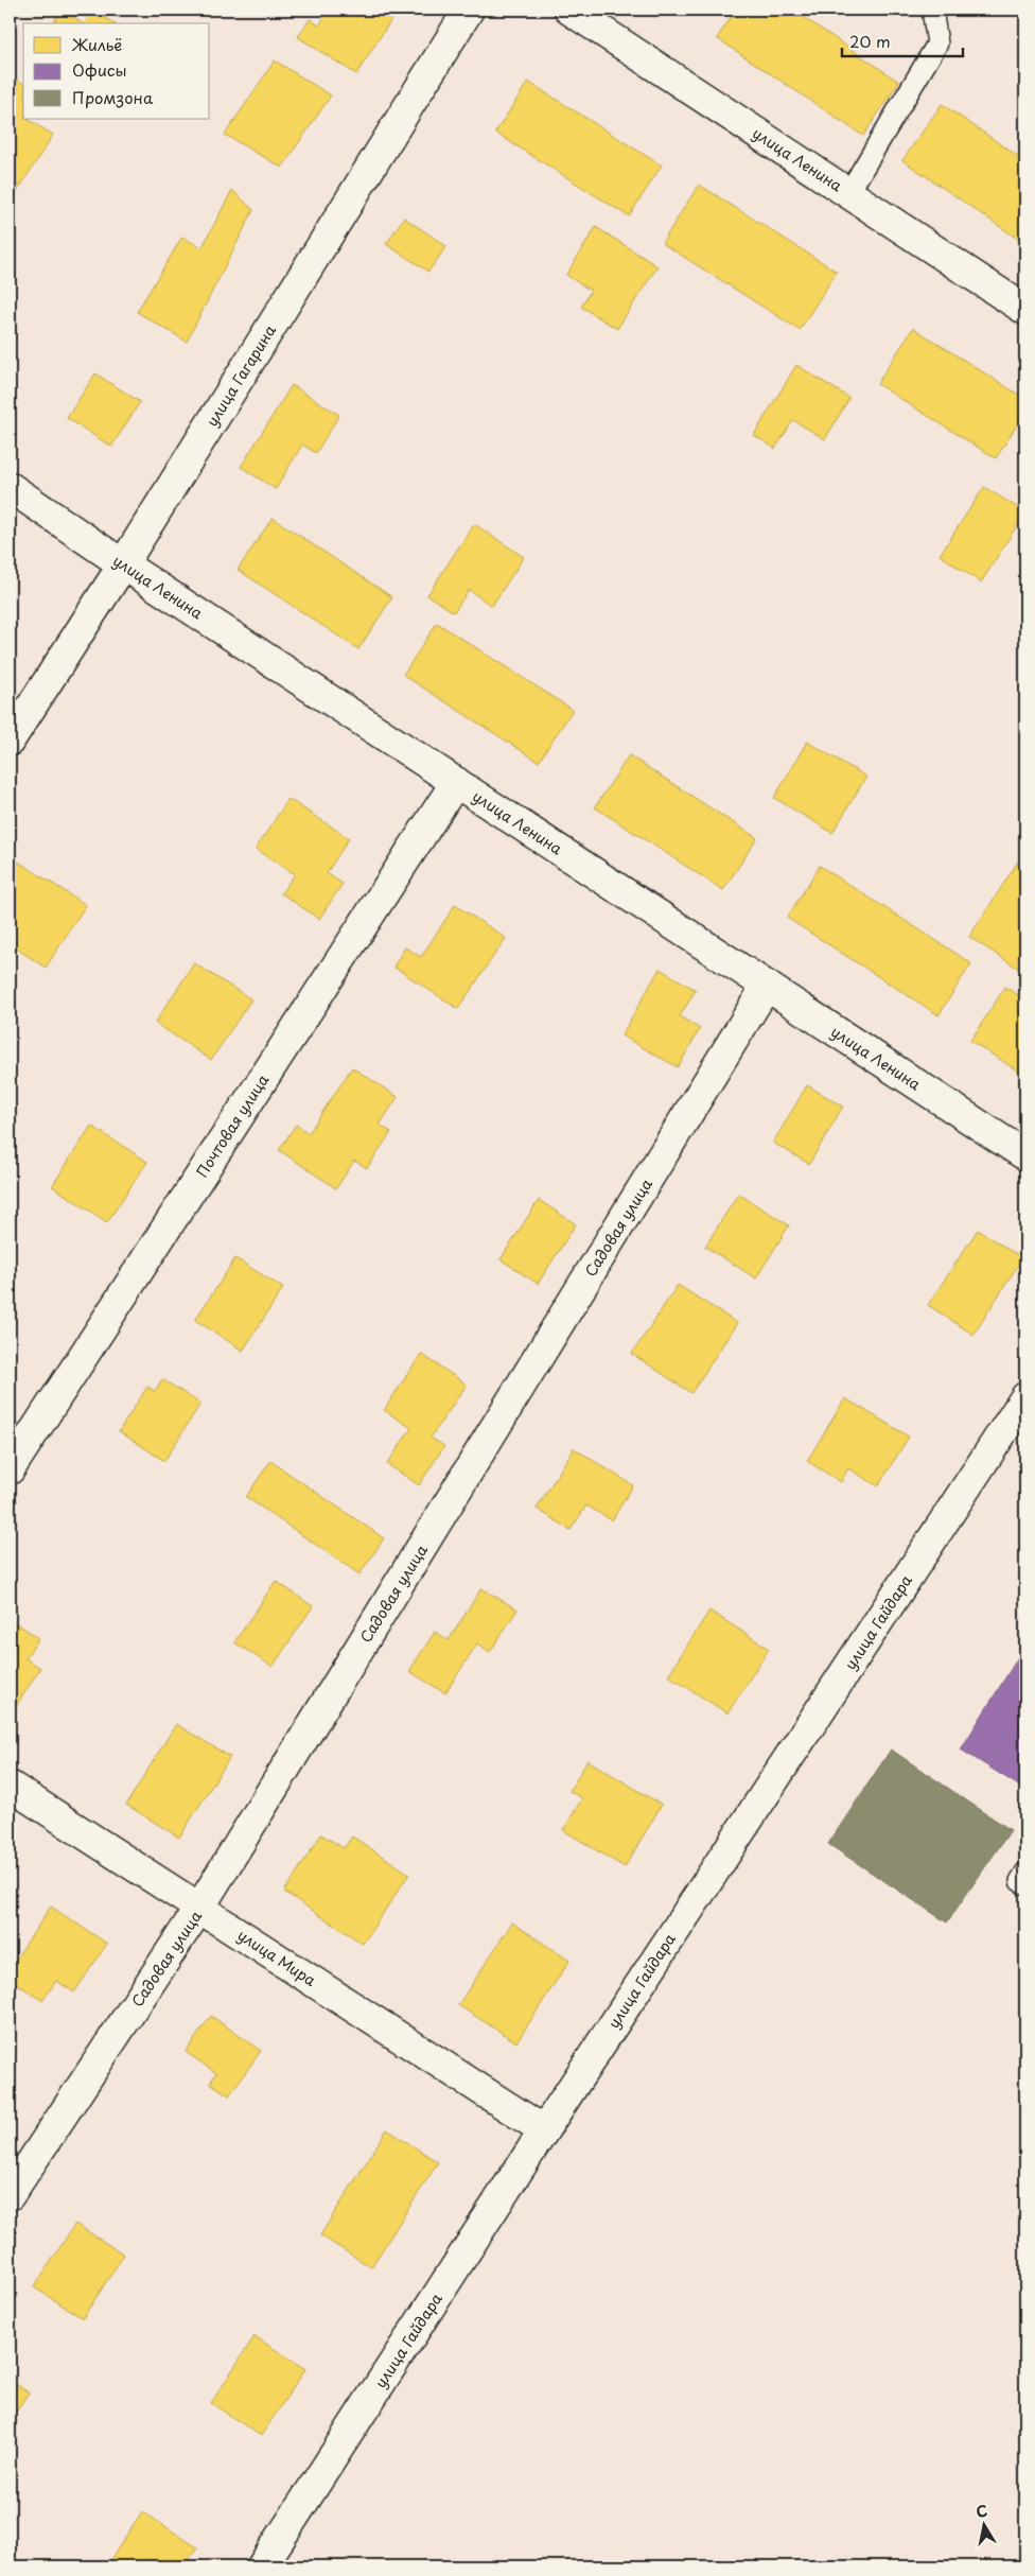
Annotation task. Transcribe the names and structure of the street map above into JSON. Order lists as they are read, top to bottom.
{
  "streets": {
    "street": [
      "улица Ленина",
      "улица Гагарина",
      "Почтовая улица",
      "Садовая улица",
      "улица Гайдара",
      "улица Мира"
    ]
  },
  "crossings": [
    ["улица Ленина", "улица Гагарина"],
    ["улица Ленина", "Почтовая улица"],
    ["улица Ленина", "Садовая улица"],
    ["Садовая улица", "улица Мира"],
    ["улица Гайдара", "улица Мира"]
  ],
  "legend": ["Жильё", "Офисы", "Промзона"],
  "scale_bar": "20 m",
  "north": "top"
}
